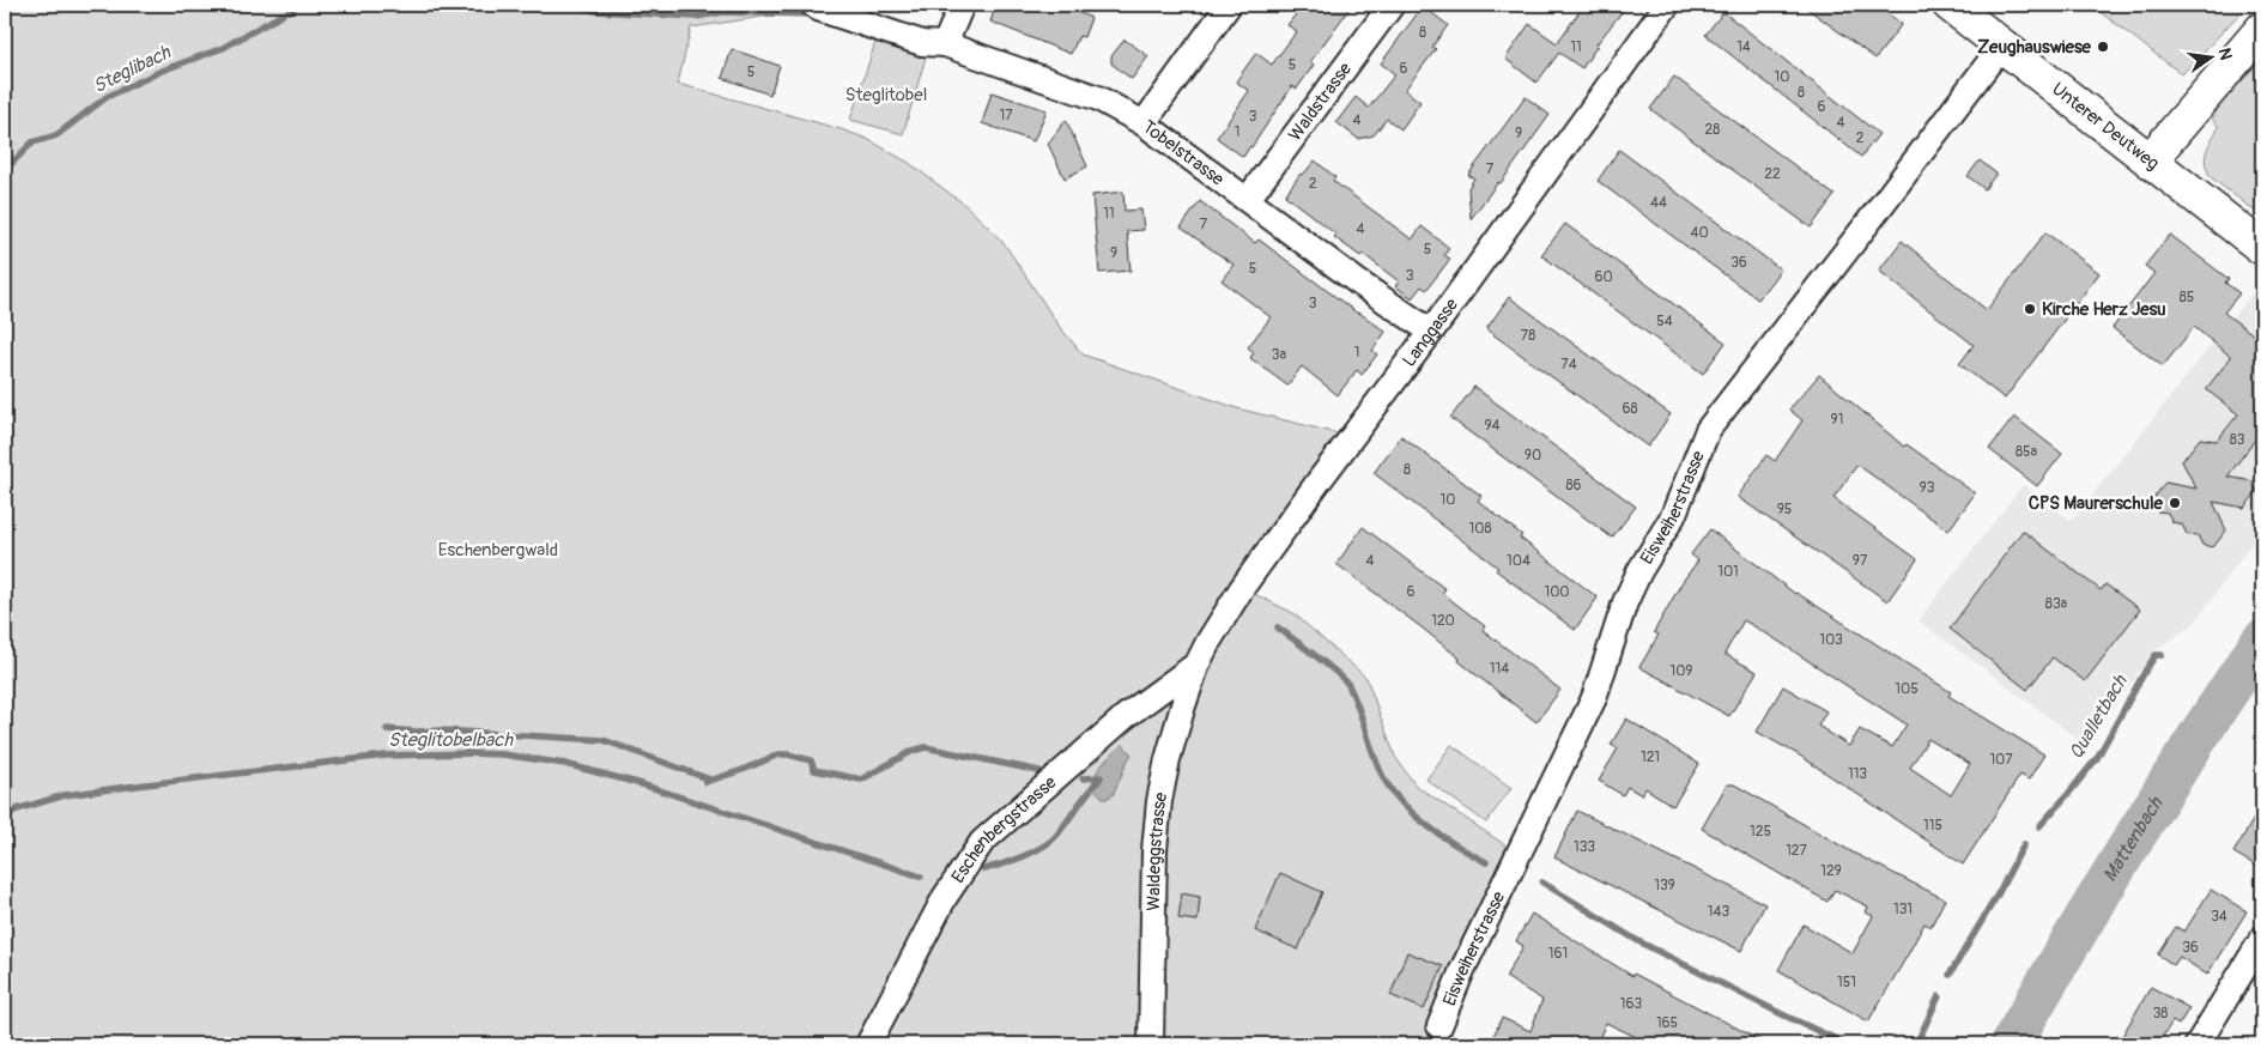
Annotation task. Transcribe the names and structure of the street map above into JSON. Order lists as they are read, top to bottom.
{
  "streets": {
    "main road": ["Unterer Deutweg"],
    "street": [
      "Waldstrasse",
      "Tobelstrasse",
      "Langgasse",
      "Eisweiherstrasse",
      "Eschenbergstrasse",
      "Waldeggstrasse"
    ]
  },
  "crossings": [
    ["Waldstrasse", "Tobelstrasse"],
    ["Unterer Deutweg", "Eisweiherstrasse"],
    ["Tobelstrasse", "Langgasse"],
    ["Langgasse", "Eschenbergstrasse"],
    ["Langgasse", "Waldeggstrasse"],
    ["Eschenbergstrasse", "Waldeggstrasse"]
  ],
  "water": [
    "Steglibach",
    "Qualletbach",
    "Steglitobelbach",
    "Mattenbach"
  ],
  "parks": ["Steglitobel", "Eschenbergwald"],
  "places": ["Zeughauswiese", "Kirche Herz Jesu", "CPS Maurerschule"],
  "house_numbers": [
    "8",
    "11",
    "14",
    "5",
    "6",
    "5",
    "10",
    "8",
    "6",
    "17",
    "3",
    "4",
    "4",
    "28",
    "1",
    "9",
    "2",
    "7",
    "22",
    "2",
    "44",
    "11",
    "7",
    "4",
    "40",
    "5",
    "9",
    "36",
    "5",
    "3",
    "60",
    "85",
    "3",
    "54",
    "78",
    "1",
    "3a",
    "74",
    "68",
    "91",
    "94",
    "83",
    "85a",
    "90",
    "8",
    "86",
    "93",
    "10",
    "95",
    "108",
    "4",
    "104",
    "97",
    "101",
    "6",
    "100",
    "83a",
    "120",
    "103",
    "114",
    "109",
    "105",
    "121",
    "107",
    "113",
    "115",
    "125",
    "133",
    "127",
    "129",
    "139",
    "131",
    "143",
    "34",
    "36",
    "161",
    "151",
    "163",
    "38",
    "165"
  ],
  "north": "right"
}
